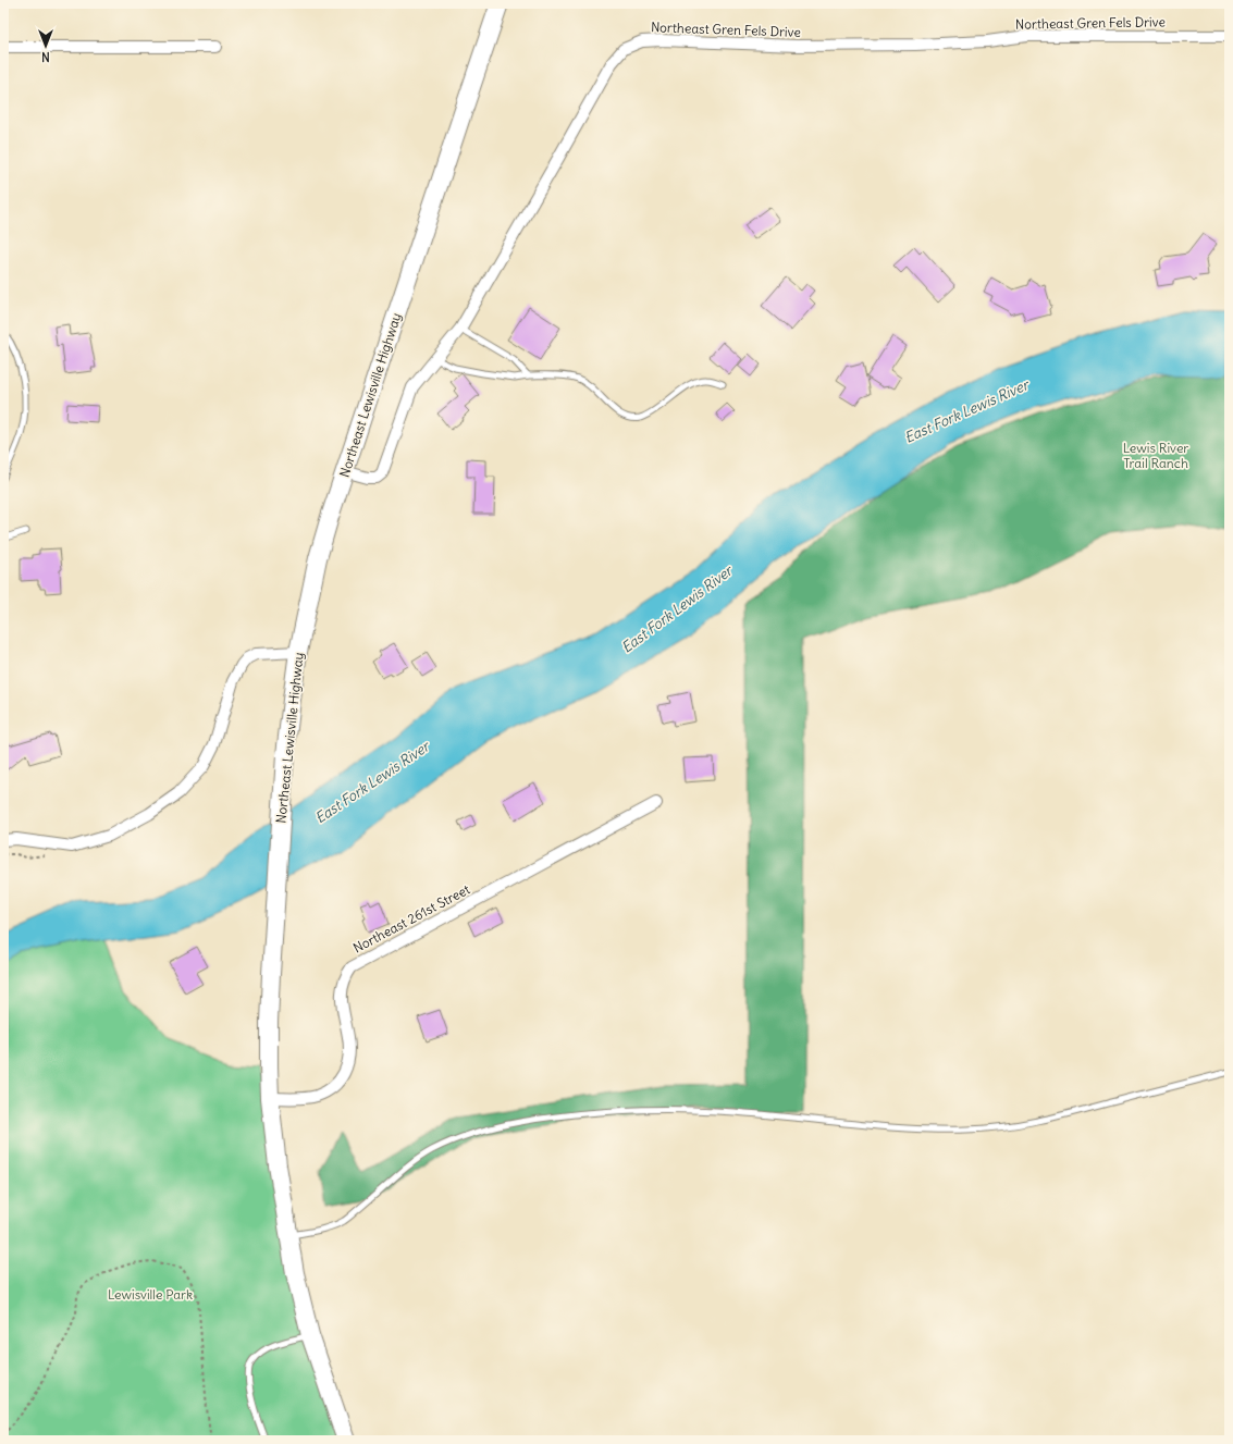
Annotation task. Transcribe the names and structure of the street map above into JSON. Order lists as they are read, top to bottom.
{
  "streets": {
    "main road": ["Northeast Lewisville Highway"],
    "street": ["Northeast Gren Fels Drive", "Northeast 261st Street"]
  },
  "crossings": [
    ["Northeast Gren Fels Drive", "Northeast Lewisville Highway"],
    ["Northeast Lewisville Highway", "Northeast 261st Street"]
  ],
  "water": ["East Fork Lewis River"],
  "parks": ["Lewis River Trail Ranch", "Lewisville Park"],
  "north": "bottom"
}
